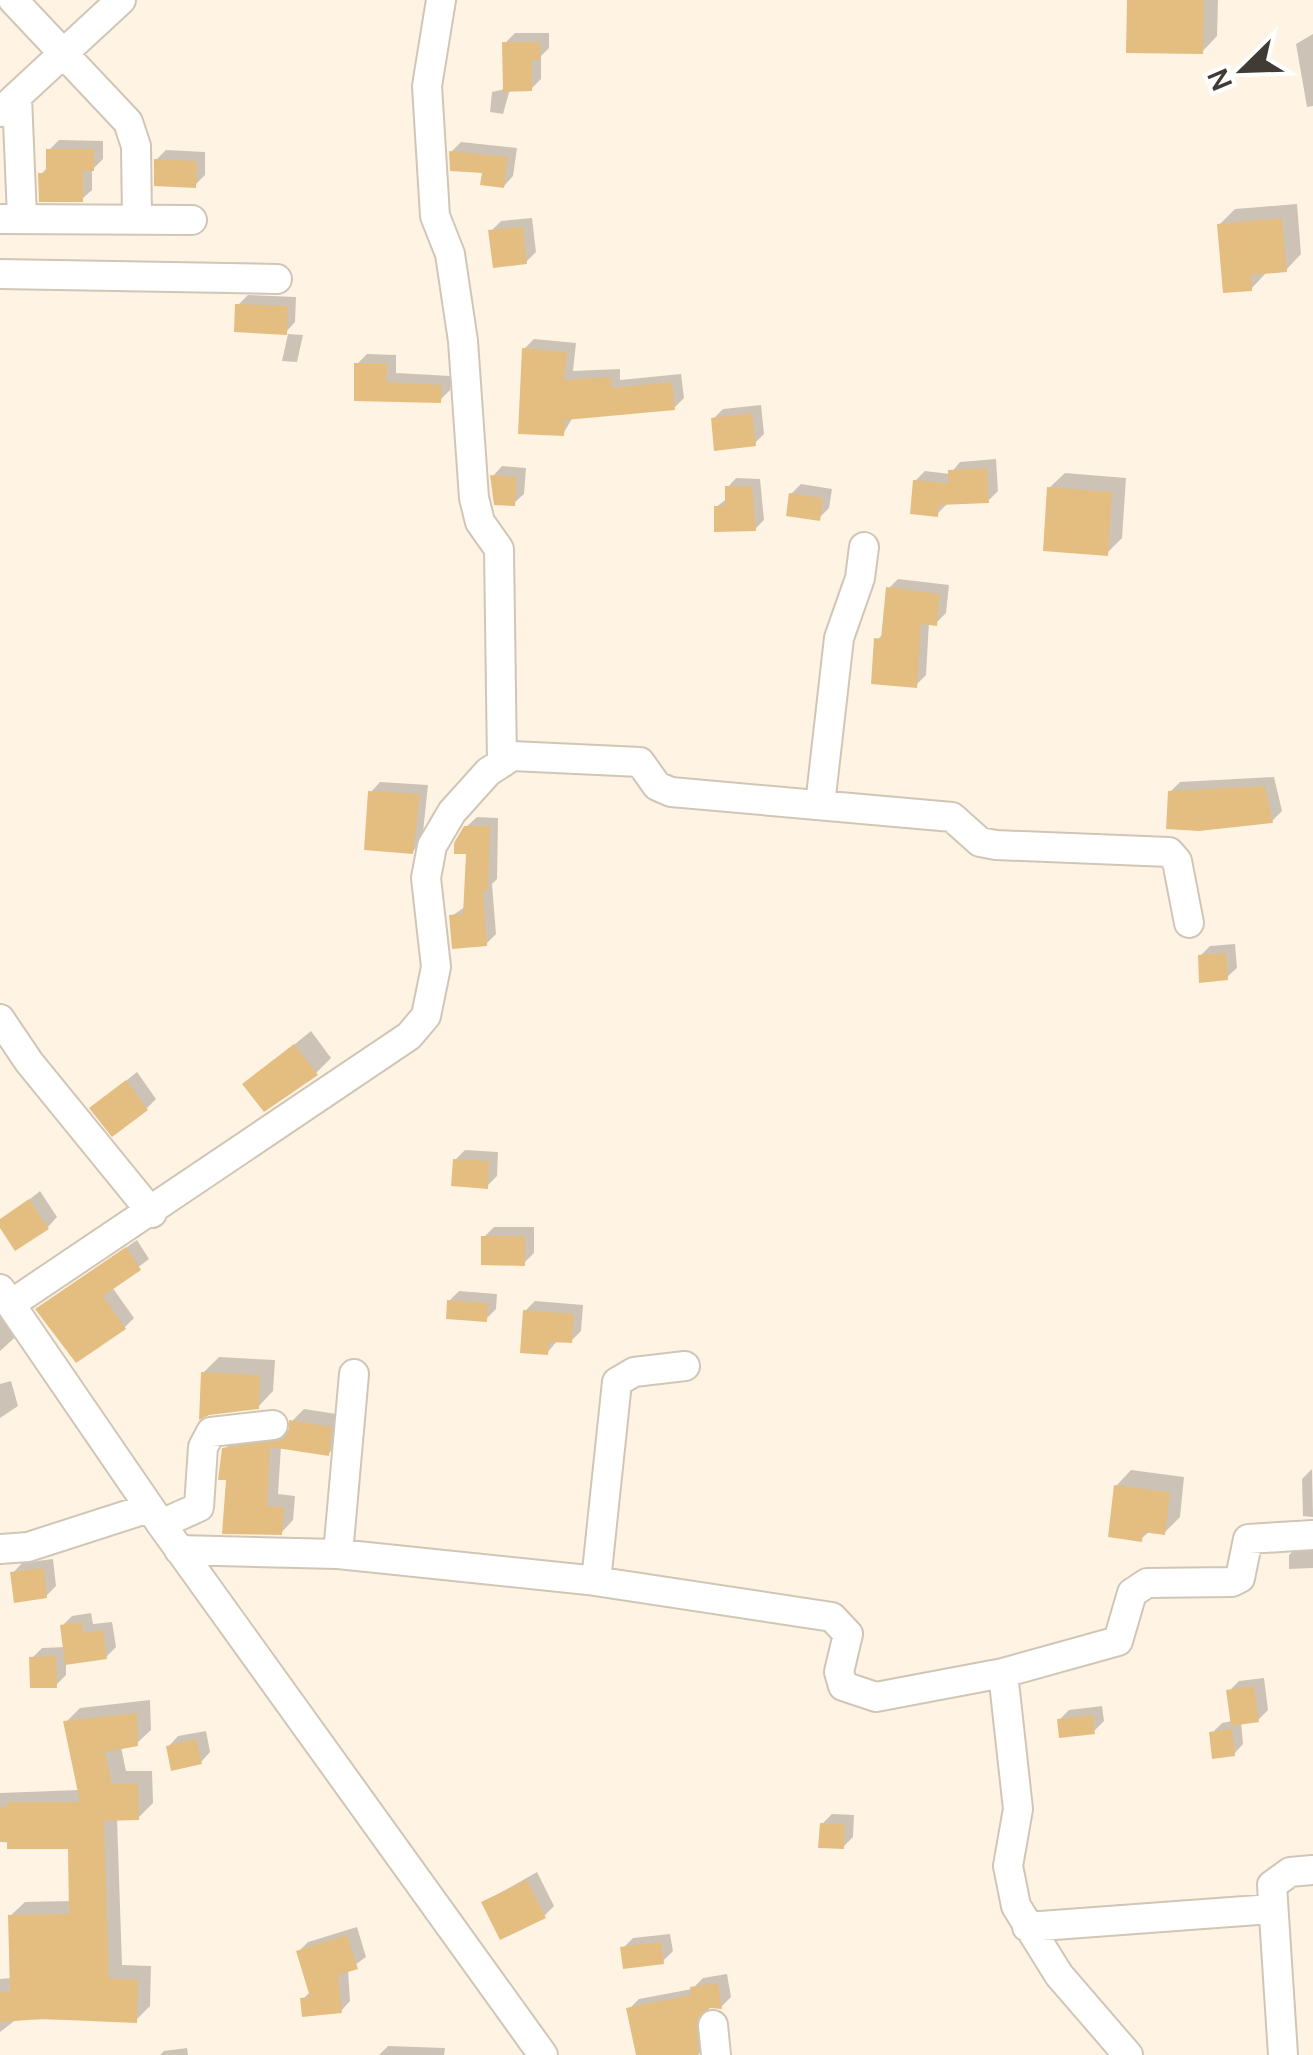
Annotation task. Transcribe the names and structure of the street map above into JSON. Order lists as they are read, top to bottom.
{
  "north": "bottom left"
}
